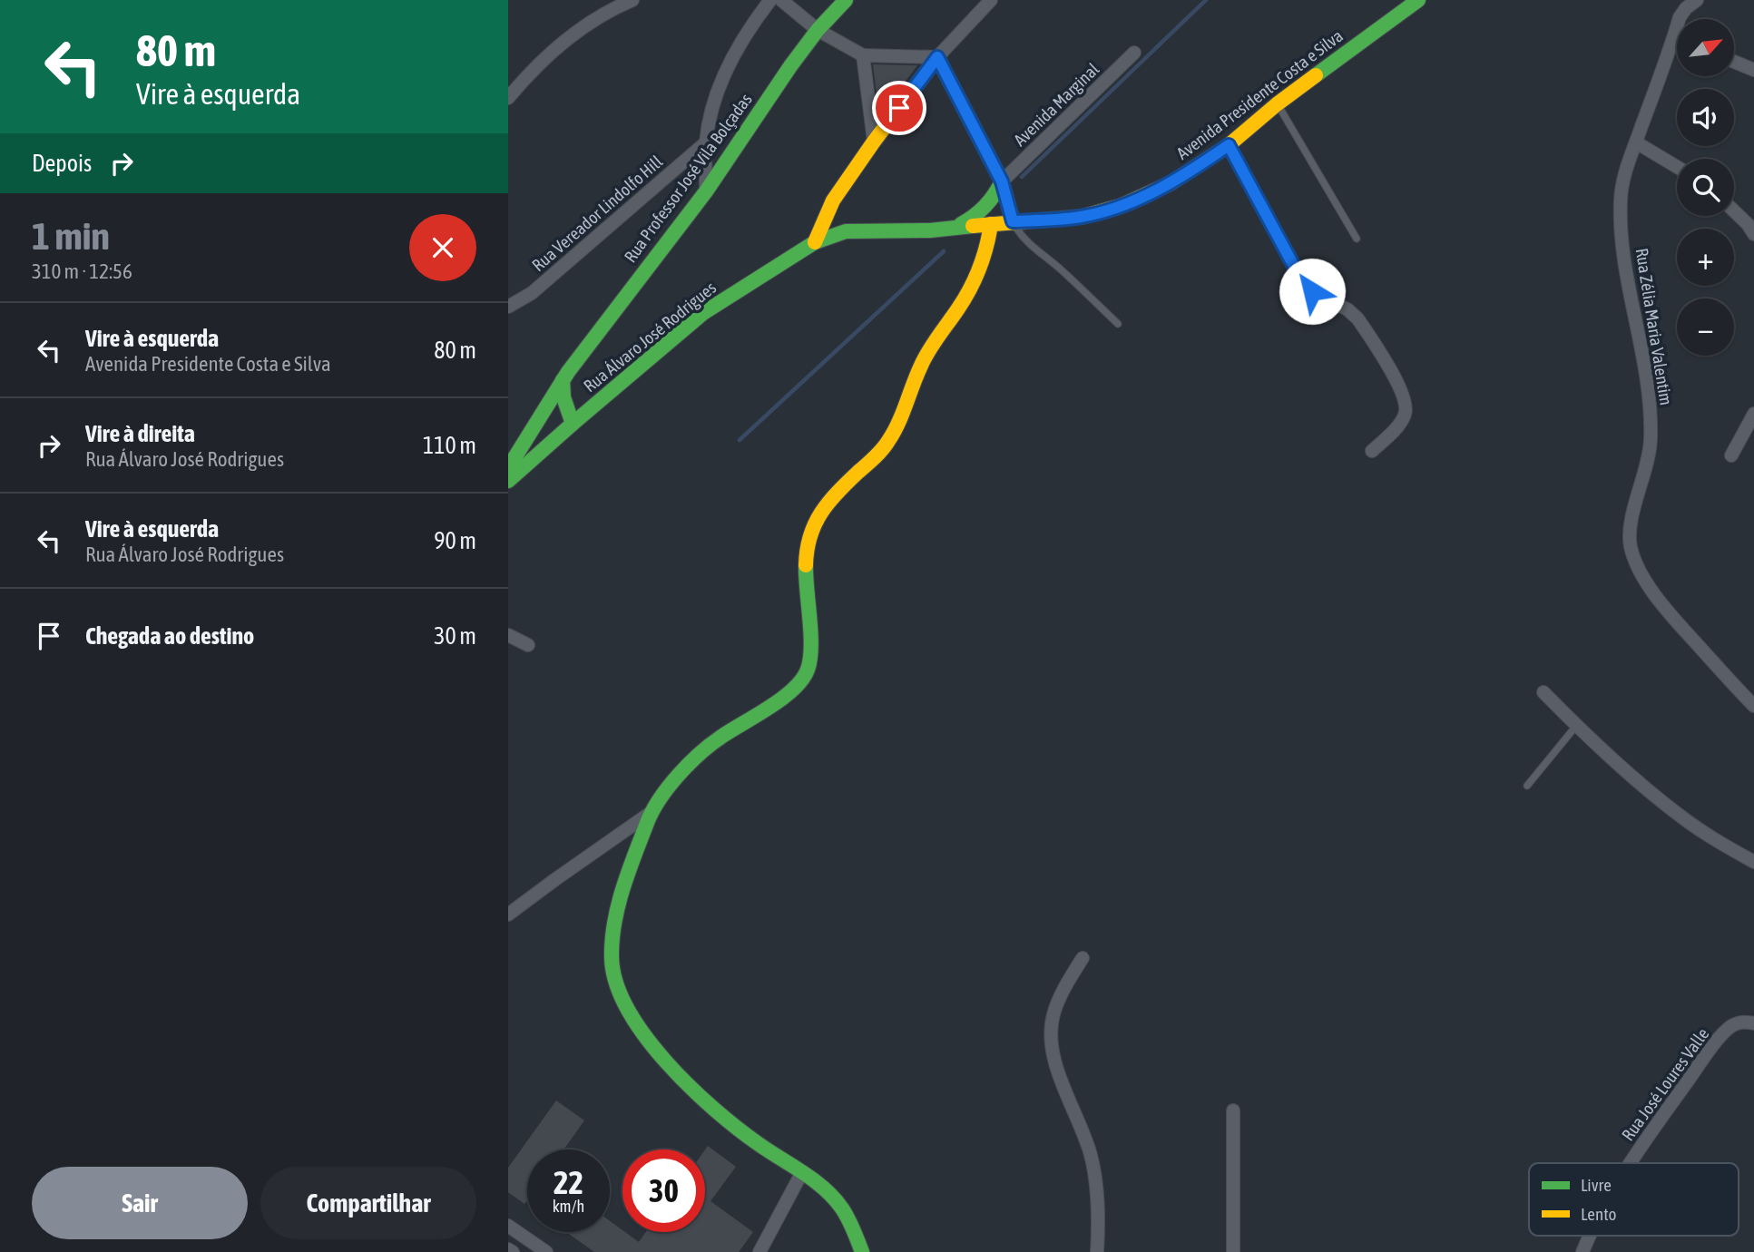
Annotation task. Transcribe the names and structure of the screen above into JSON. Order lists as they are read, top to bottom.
{
  "streets": {
    "street": [
      "Avenida Presidente Costa e Silva",
      "Avenida Marginal",
      "Rua Professor José Vila Bolçadas",
      "Rua Vereador Lindolfo Hill",
      "Rua Zélia Maria Valentim",
      "Rua Álvaro José Rodrigues",
      "Rua José Loures Valle"
    ]
  },
  "crossings": [
    ["Avenida Presidente Costa e Silva", "Rua Álvaro José Rodrigues"]
  ],
  "legend": ["Livre", "Lento"],
  "north": "top right",
  "page": {
    "turn": ["80 m", "Vire à esquerda"],
    "map_buttons": ["+", "−"],
    "then": "Depois",
    "heading": ["1 min", "310 m · 12:56"],
    "list": [
      {
        "name": "Vire à esquerda",
        "note": "Avenida Presidente Costa e Silva",
        "value": "80 m"
      },
      {
        "name": "Vire à direita",
        "note": "Rua Álvaro José Rodrigues",
        "value": "110 m"
      },
      {
        "name": "Vire à esquerda",
        "note": "Rua Álvaro José Rodrigues",
        "value": "90 m"
      },
      {
        "name": "Chegada ao destino",
        "value": "30 m"
      }
    ],
    "speed": "22 km/h",
    "limit": "30",
    "buttons": ["Sair", "Compartilhar"]
  }
}
